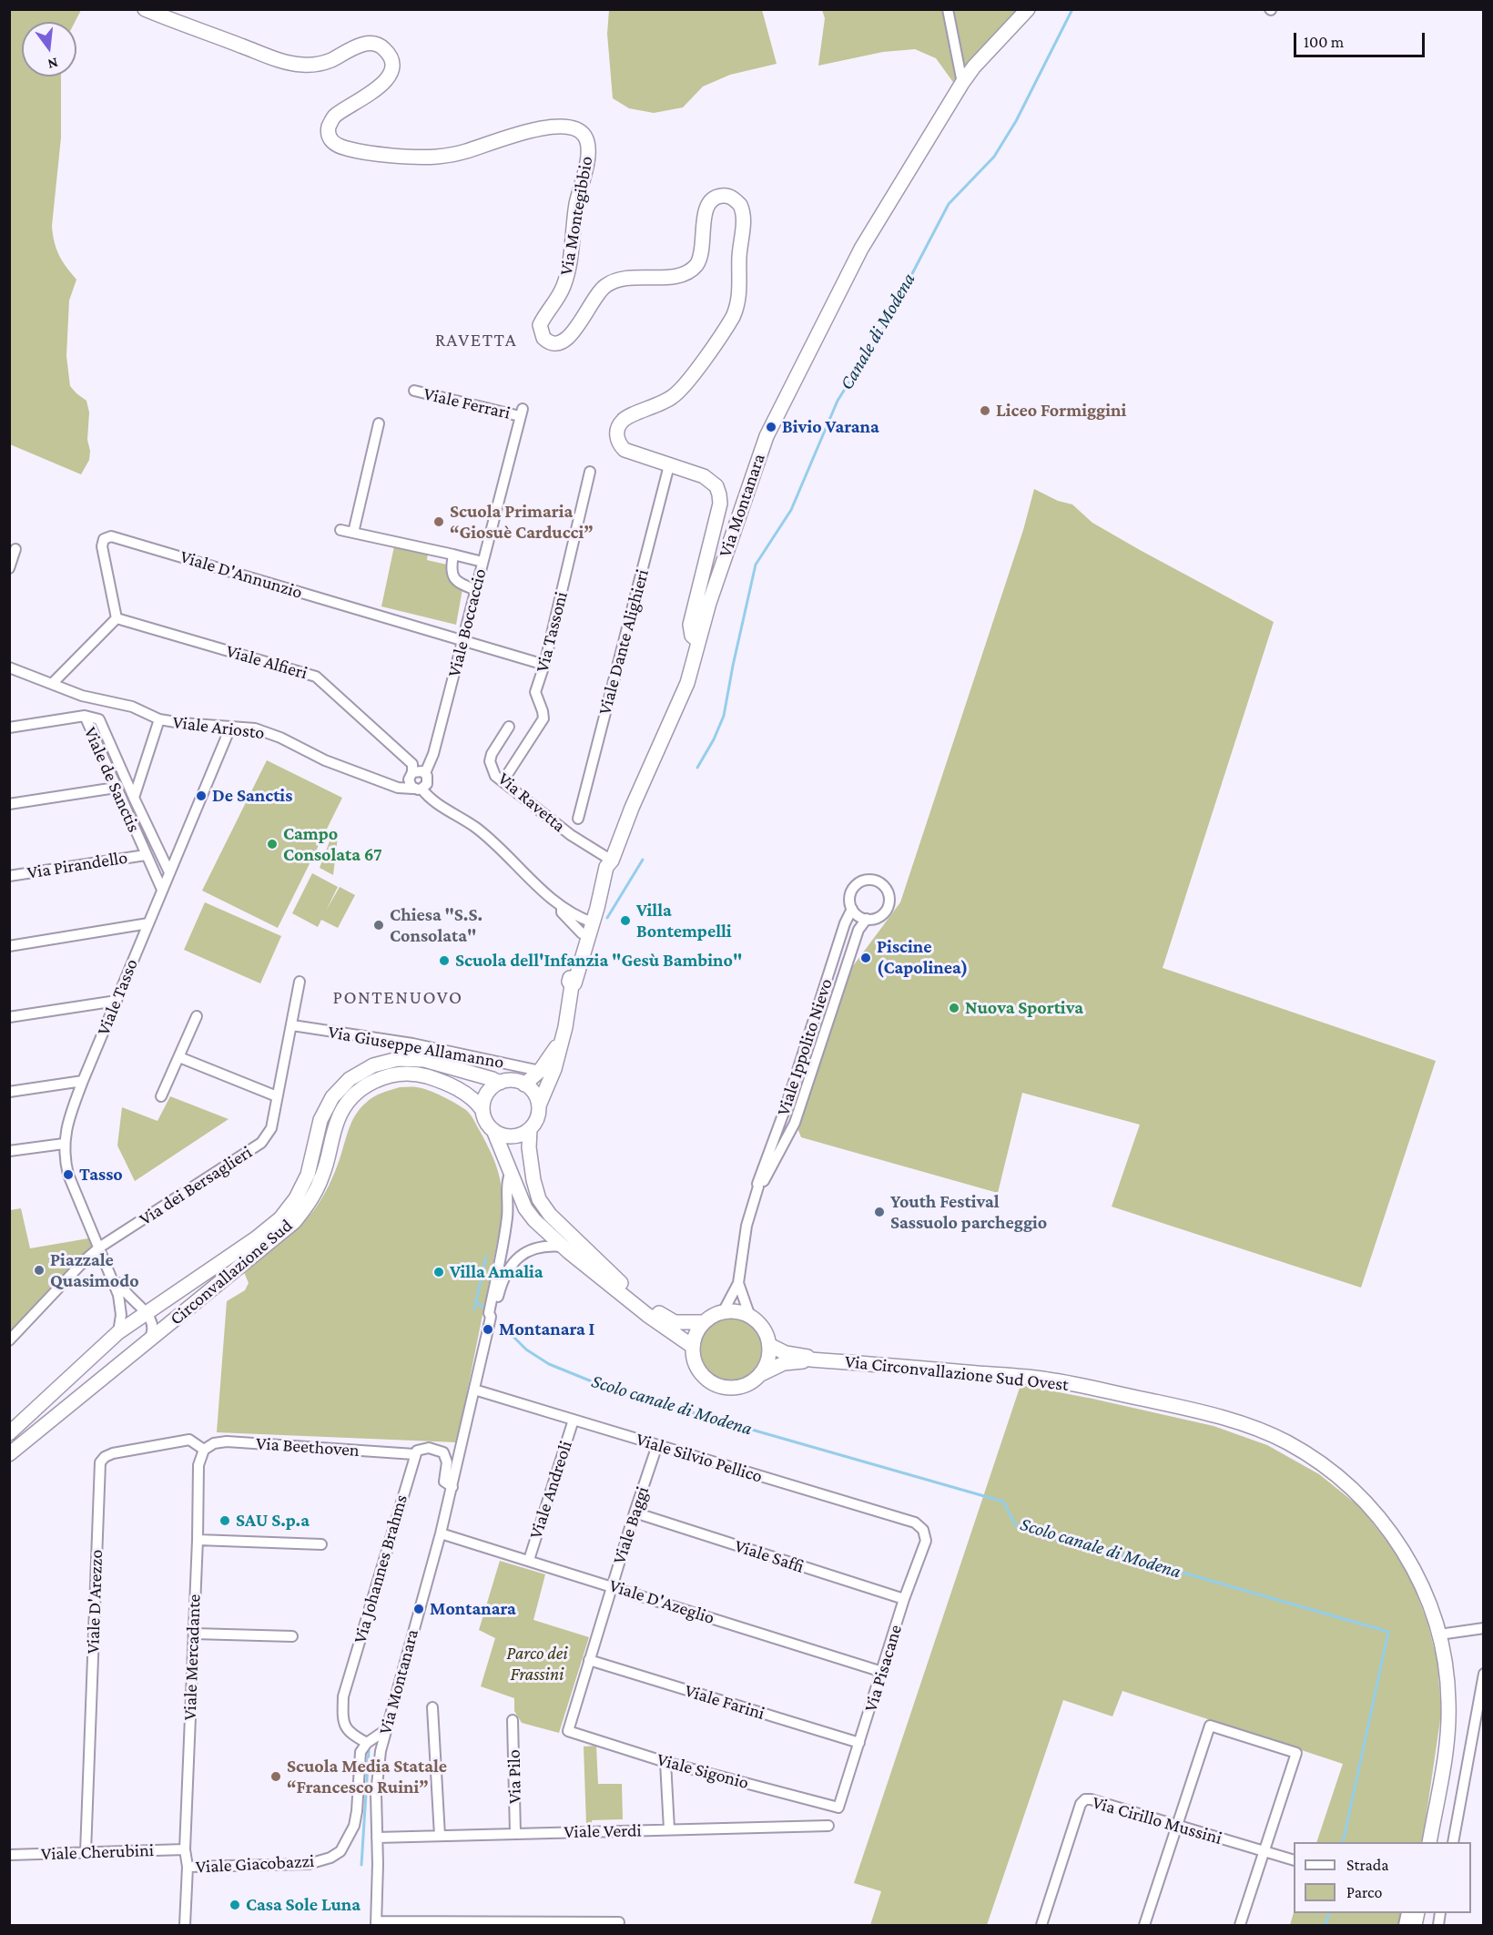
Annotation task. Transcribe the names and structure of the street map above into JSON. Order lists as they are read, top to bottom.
{
  "streets": {
    "main road": [
      "Via Montegibbio",
      "Via Montanara",
      "Circonvallazione Sud",
      "Via Circonvallazione Sud Ovest"
    ],
    "street": [
      "Viale Ferrari",
      "Viale D'Annunzio",
      "Viale Boccaccio",
      "Via Tassoni",
      "Viale Dante Alighieri",
      "Viale Alfieri",
      "Viale Ariosto",
      "Viale de Sanctis",
      "Via Ravetta",
      "Via Pirandello",
      "Viale Tasso",
      "Via Giuseppe Allamanno",
      "Viale Ippolito Nievo",
      "Via dei Bersaglieri",
      "Via Beethoven",
      "Viale Silvio Pellico",
      "Viale Andreoli",
      "Viale Baggi",
      "Viale Saffi",
      "Via Johannes Brahms",
      "Viale D'Arezzo",
      "Viale D'Azeglio",
      "Viale Mercadante",
      "Via Pisacane",
      "Viale Farini",
      "Viale Sigonio",
      "Via Pilo",
      "Via Cirillo Mussini",
      "Viale Verdi",
      "Viale Cherubini",
      "Viale Giacobazzi"
    ]
  },
  "crossings": [
    ["Via Montegibbio", "Via Montanara"],
    ["Via Montegibbio", "Viale Dante Alighieri"],
    ["Viale Ferrari", "Viale Boccaccio"],
    ["Via Montanara", "Via Ravetta"],
    ["Via Montanara", "Via Giuseppe Allamanno"],
    ["Via Montanara", "Circonvallazione Sud"],
    ["Via Montanara", "Viale Silvio Pellico"],
    ["Via Montanara", "Viale D'Azeglio"],
    ["Via Montanara", "Viale Verdi"],
    ["Viale D'Annunzio", "Viale Boccaccio"],
    ["Viale D'Annunzio", "Via Tassoni"],
    ["Viale D'Annunzio", "Viale Alfieri"],
    ["Viale Boccaccio", "Viale Alfieri"],
    ["Viale Boccaccio", "Viale Ariosto"],
    ["Via Tassoni", "Via Ravetta"],
    ["Viale Alfieri", "Viale Ariosto"],
    ["Viale Ariosto", "Viale Tasso"],
    ["Viale de Sanctis", "Via Pirandello"],
    ["Viale de Sanctis", "Viale Tasso"],
    ["Viale Tasso", "Via dei Bersaglieri"],
    ["Viale Tasso", "Circonvallazione Sud"],
    ["Via Giuseppe Allamanno", "Via dei Bersaglieri"],
    ["Viale Ippolito Nievo", "Circonvallazione Sud"],
    ["Viale Ippolito Nievo", "Via Circonvallazione Sud Ovest"],
    ["Circonvallazione Sud", "Via Circonvallazione Sud Ovest"],
    ["Via Beethoven", "Via Johannes Brahms"],
    ["Via Beethoven", "Viale D'Arezzo"],
    ["Via Beethoven", "Viale Mercadante"],
    ["Viale Silvio Pellico", "Viale Andreoli"],
    ["Viale Silvio Pellico", "Viale Baggi"],
    ["Viale Silvio Pellico", "Via Pisacane"],
    ["Viale Andreoli", "Viale D'Azeglio"],
    ["Viale Baggi", "Viale Saffi"],
    ["Viale Baggi", "Viale D'Azeglio"],
    ["Viale Baggi", "Viale Farini"],
    ["Viale Baggi", "Viale Sigonio"],
    ["Viale Saffi", "Via Pisacane"],
    ["Via Johannes Brahms", "Viale Giacobazzi"],
    ["Viale D'Arezzo", "Viale Mercadante"],
    ["Viale D'Arezzo", "Viale Cherubini"],
    ["Viale D'Azeglio", "Via Pisacane"],
    ["Viale Mercadante", "Viale Cherubini"],
    ["Viale Mercadante", "Viale Giacobazzi"],
    ["Via Pisacane", "Viale Farini"],
    ["Via Pisacane", "Viale Sigonio"],
    ["Via Pilo", "Viale Verdi"]
  ],
  "districts": ["RAVETTA", "PONTENUOVO"],
  "water": ["Canale di Modena", "Scolo canale di Modena"],
  "parks": ["Parco dei Frassini"],
  "places": [
    "Liceo Formiggini",
    "Bivio Varana",
    "Scuola Primaria “Giosuè Carducci”",
    "De Sanctis",
    "Campo Consolata 67",
    "Villa Bontempelli",
    "Chiesa \"S.S. Consolata\"",
    "Piscine (Capolinea)",
    "Scuola dell'Infanzia \"Gesù Bambino\"",
    "Nuova Sportiva",
    "Tasso",
    "Youth Festival Sassuolo parcheggio",
    "Piazzale Quasimodo",
    "Villa Amalia",
    "Montanara I",
    "SAU S.p.a",
    "Montanara",
    "Scuola Media Statale “Francesco Ruini”",
    "Casa Sole Luna"
  ],
  "legend": ["Strada", "Parco"],
  "scale_bar": "100 m",
  "north": "bottom"
}
